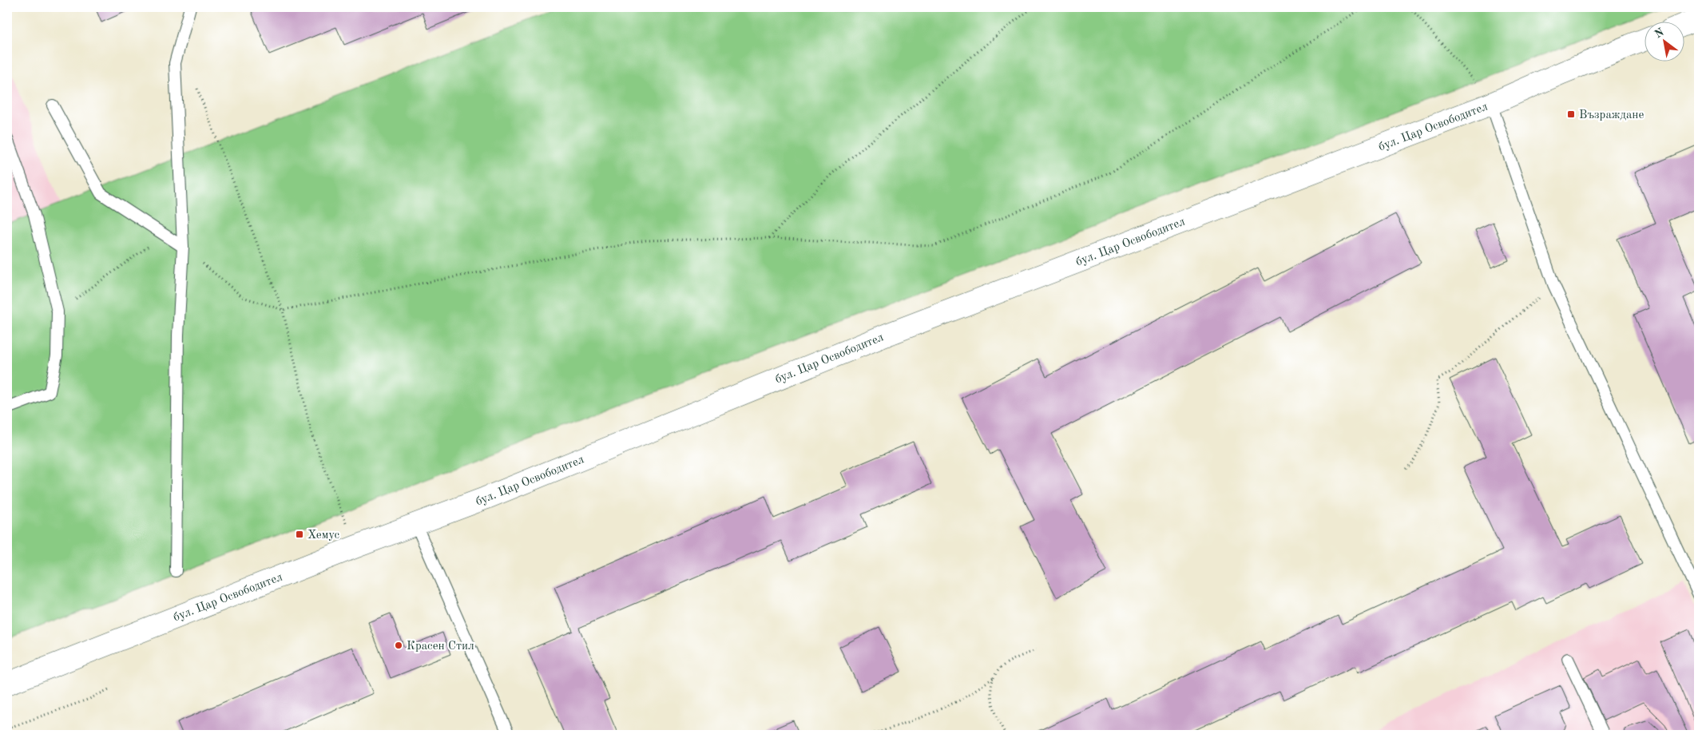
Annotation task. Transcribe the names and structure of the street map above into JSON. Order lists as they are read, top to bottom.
{
  "streets": {
    "main road": ["бул. Цар Освободител"]
  },
  "places": {
    "transit": ["Възраждане", "Хемус"],
    "other": ["Красен Стил"]
  },
  "north": "top left"
}
